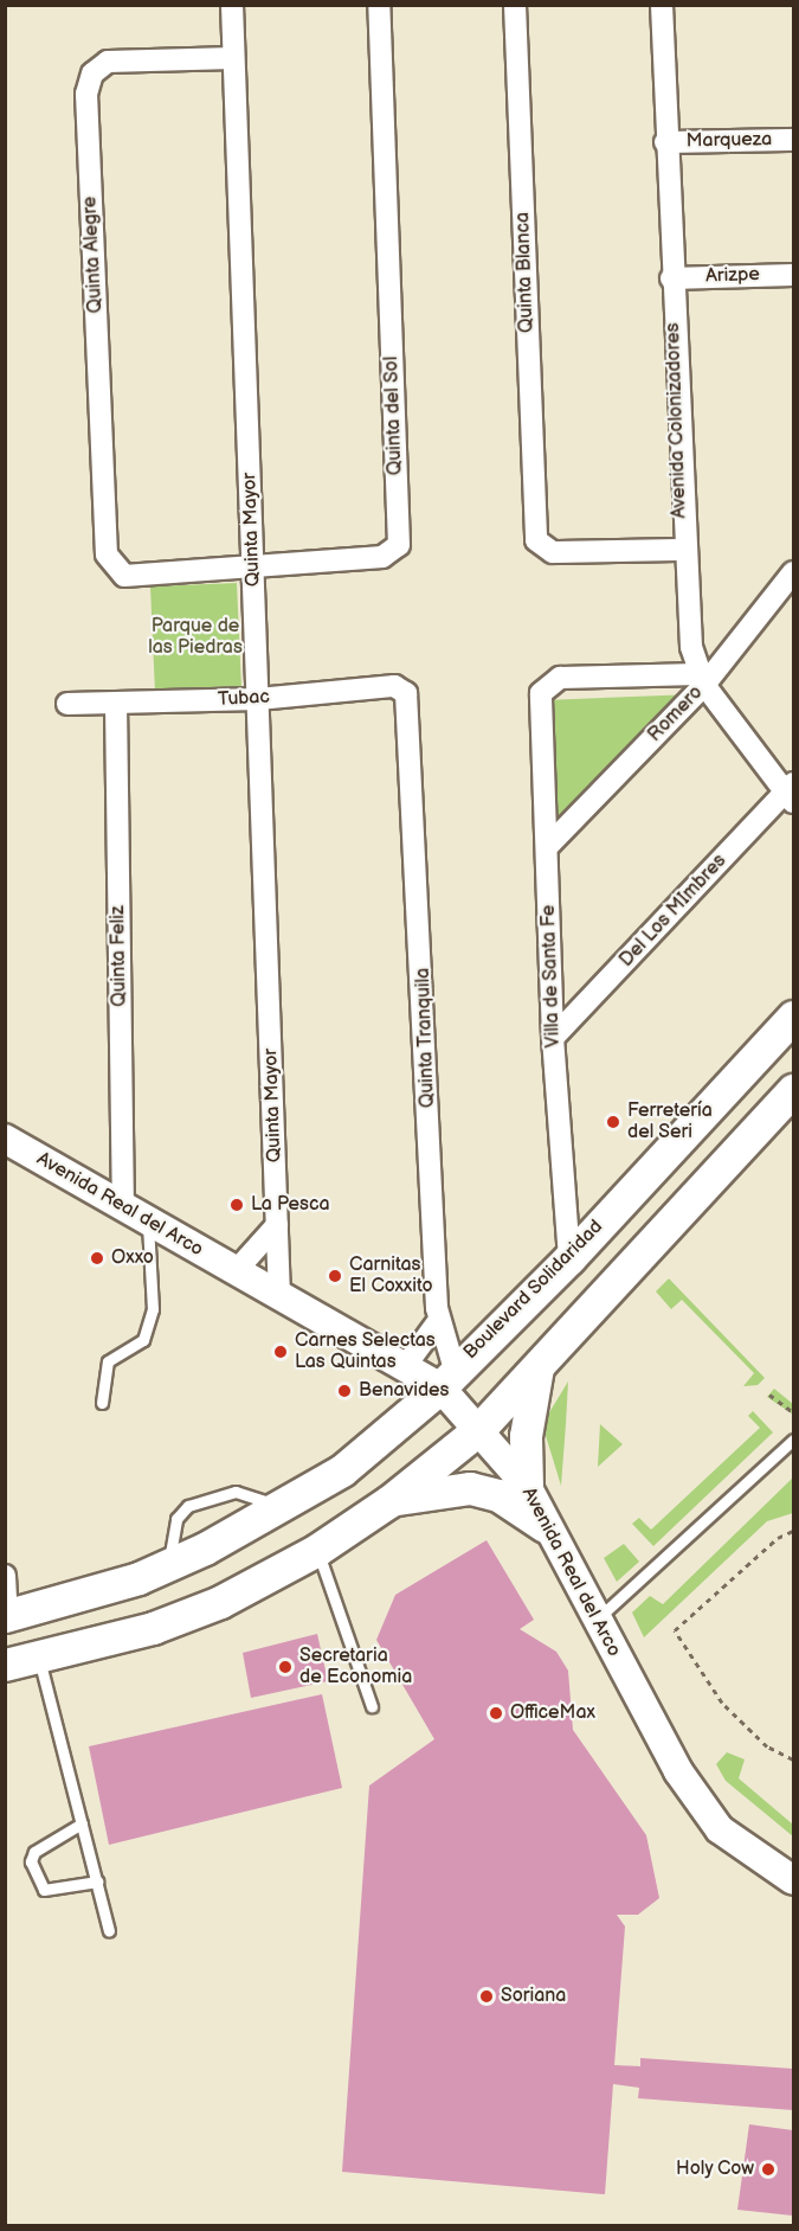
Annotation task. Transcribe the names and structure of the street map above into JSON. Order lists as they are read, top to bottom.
{
  "streets": {
    "main road": ["Boulevard Solidaridad"],
    "street": [
      "Marqueza",
      "Quinta Alegre",
      "Quinta Blanca",
      "Arizpe",
      "Quinta del Sol",
      "Avenida Colonizadores",
      "Quinta Mayor",
      "Tubac",
      "Romero",
      "Del Los MImbres",
      "Quinta Feliz",
      "Villa de Santa Fe",
      "Quinta Tranquila",
      "Avenida Real del Arco"
    ]
  },
  "crossings": [
    ["Marqueza", "Avenida Colonizadores"],
    ["Quinta Alegre", "Quinta del Sol"],
    ["Quinta Alegre", "Quinta Mayor"],
    ["Quinta Blanca", "Avenida Colonizadores"],
    ["Arizpe", "Avenida Colonizadores"],
    ["Quinta del Sol", "Quinta Mayor"],
    ["Avenida Colonizadores", "Romero"],
    ["Avenida Colonizadores", "Del Los MImbres"],
    ["Avenida Colonizadores", "Villa de Santa Fe"],
    ["Quinta Mayor", "Tubac"],
    ["Quinta Mayor", "Avenida Real del Arco"],
    ["Tubac", "Quinta Feliz"],
    ["Tubac", "Quinta Tranquila"],
    ["Romero", "Villa de Santa Fe"],
    ["Del Los MImbres", "Villa de Santa Fe"],
    ["Quinta Feliz", "Avenida Real del Arco"],
    ["Villa de Santa Fe", "Boulevard Solidaridad"],
    ["Quinta Tranquila", "Avenida Real del Arco"],
    ["Quinta Tranquila", "Boulevard Solidaridad"],
    ["Avenida Real del Arco", "Boulevard Solidaridad"]
  ],
  "parks": ["Parque de las Piedras"],
  "places": [
    "Ferretería del Seri",
    "La Pesca",
    "Oxxo",
    "Carnitas El Coxxito",
    "Carnes Selectas Las Quintas",
    "Benavides",
    "Secretaria de Economia",
    "OfficeMax",
    "Soriana",
    "Holy Cow"
  ]
}
